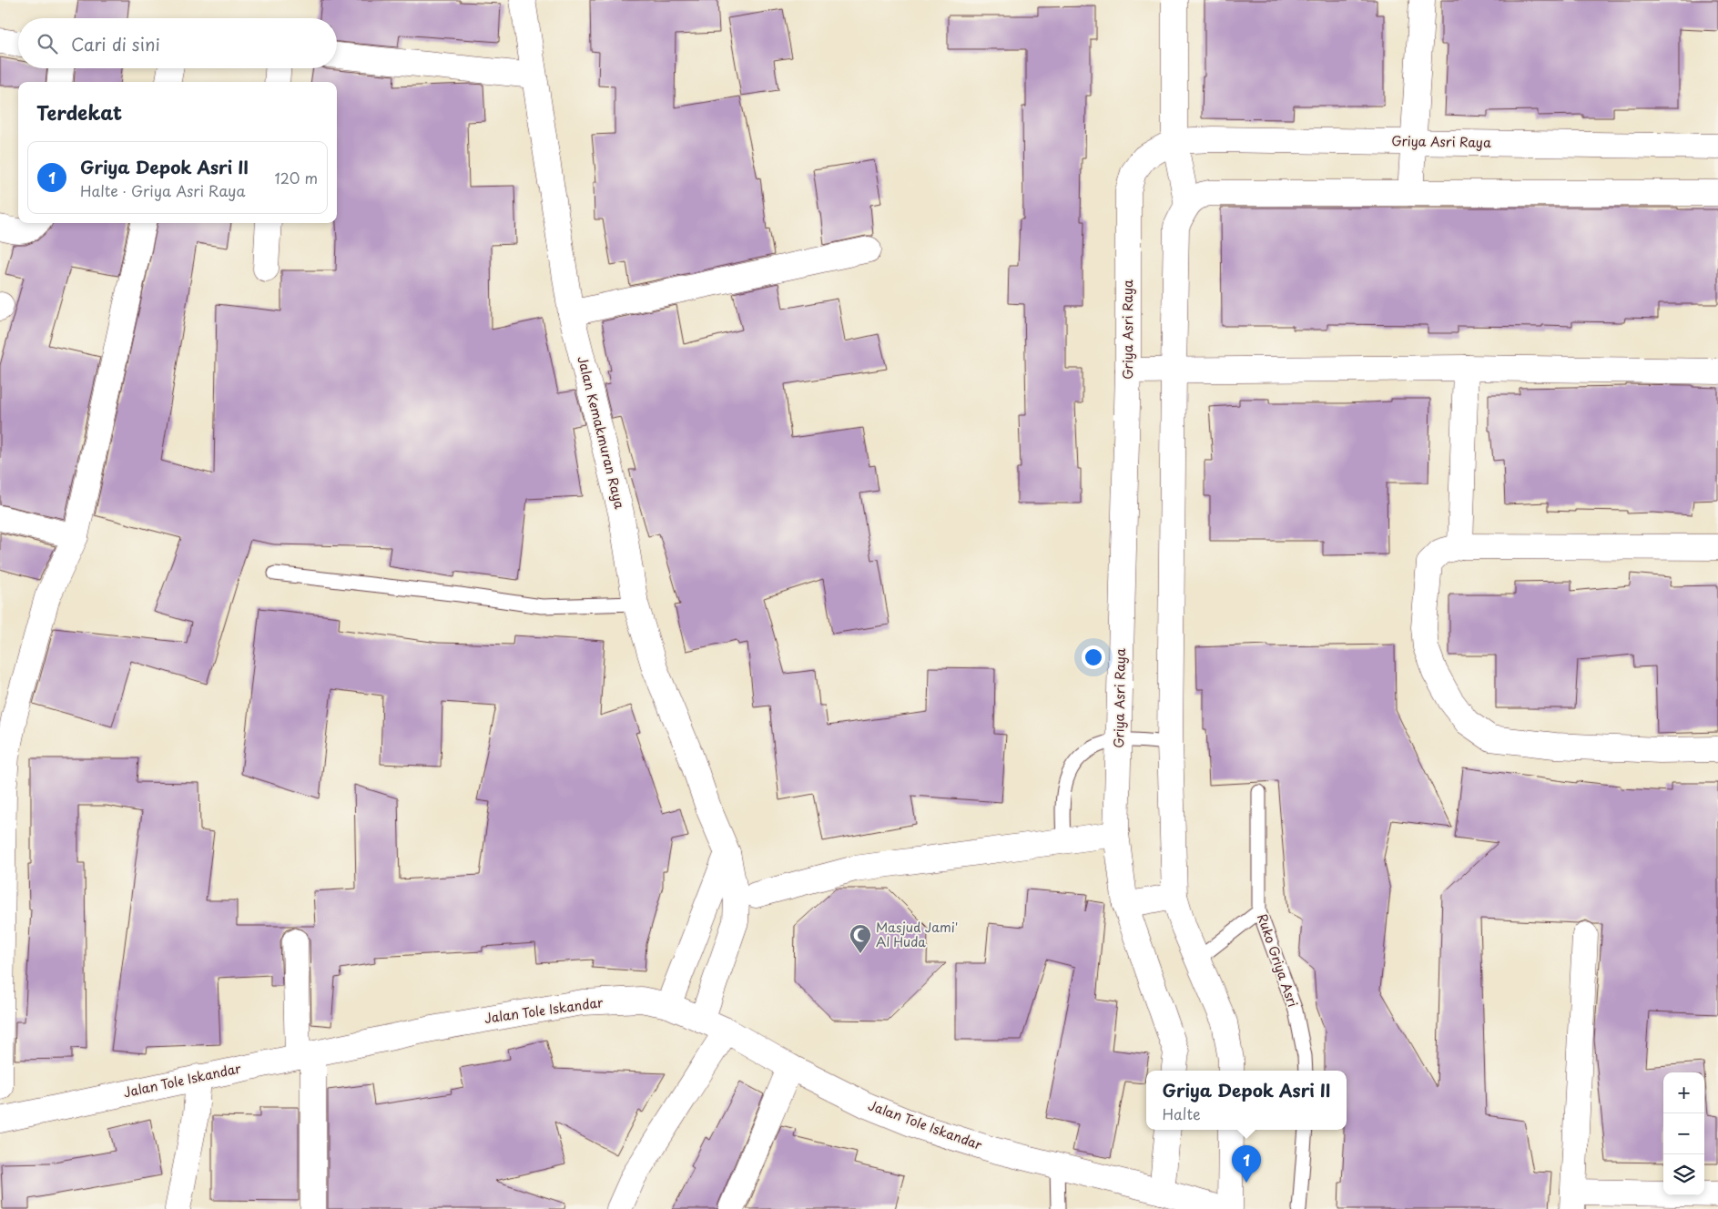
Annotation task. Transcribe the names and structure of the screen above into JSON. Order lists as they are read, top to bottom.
{
  "streets": {
    "street": ["Griya Asri Raya", "Jalan Kemakmuran Raya", "Jalan Tole Iskandar"],
    "lane": ["Ruko Griya Asri"]
  },
  "crossings": [
    ["Jalan Kemakmuran Raya", "Jalan Tole Iskandar"]
  ],
  "places": {
    "mosque": ["Masjud Jami' Al Huda"]
  },
  "page": {
    "search": "Cari di sini",
    "heading": "Terdekat",
    "list": [
      {
        "mark": "1",
        "name": "Griya Depok Asri II",
        "note": "Halte · Griya Asri Raya",
        "value": "120 m"
      }
    ],
    "popup": ["Griya Depok Asri II", "Halte"],
    "map_buttons": ["+", "−"],
    "pins": "1"
  }
}
